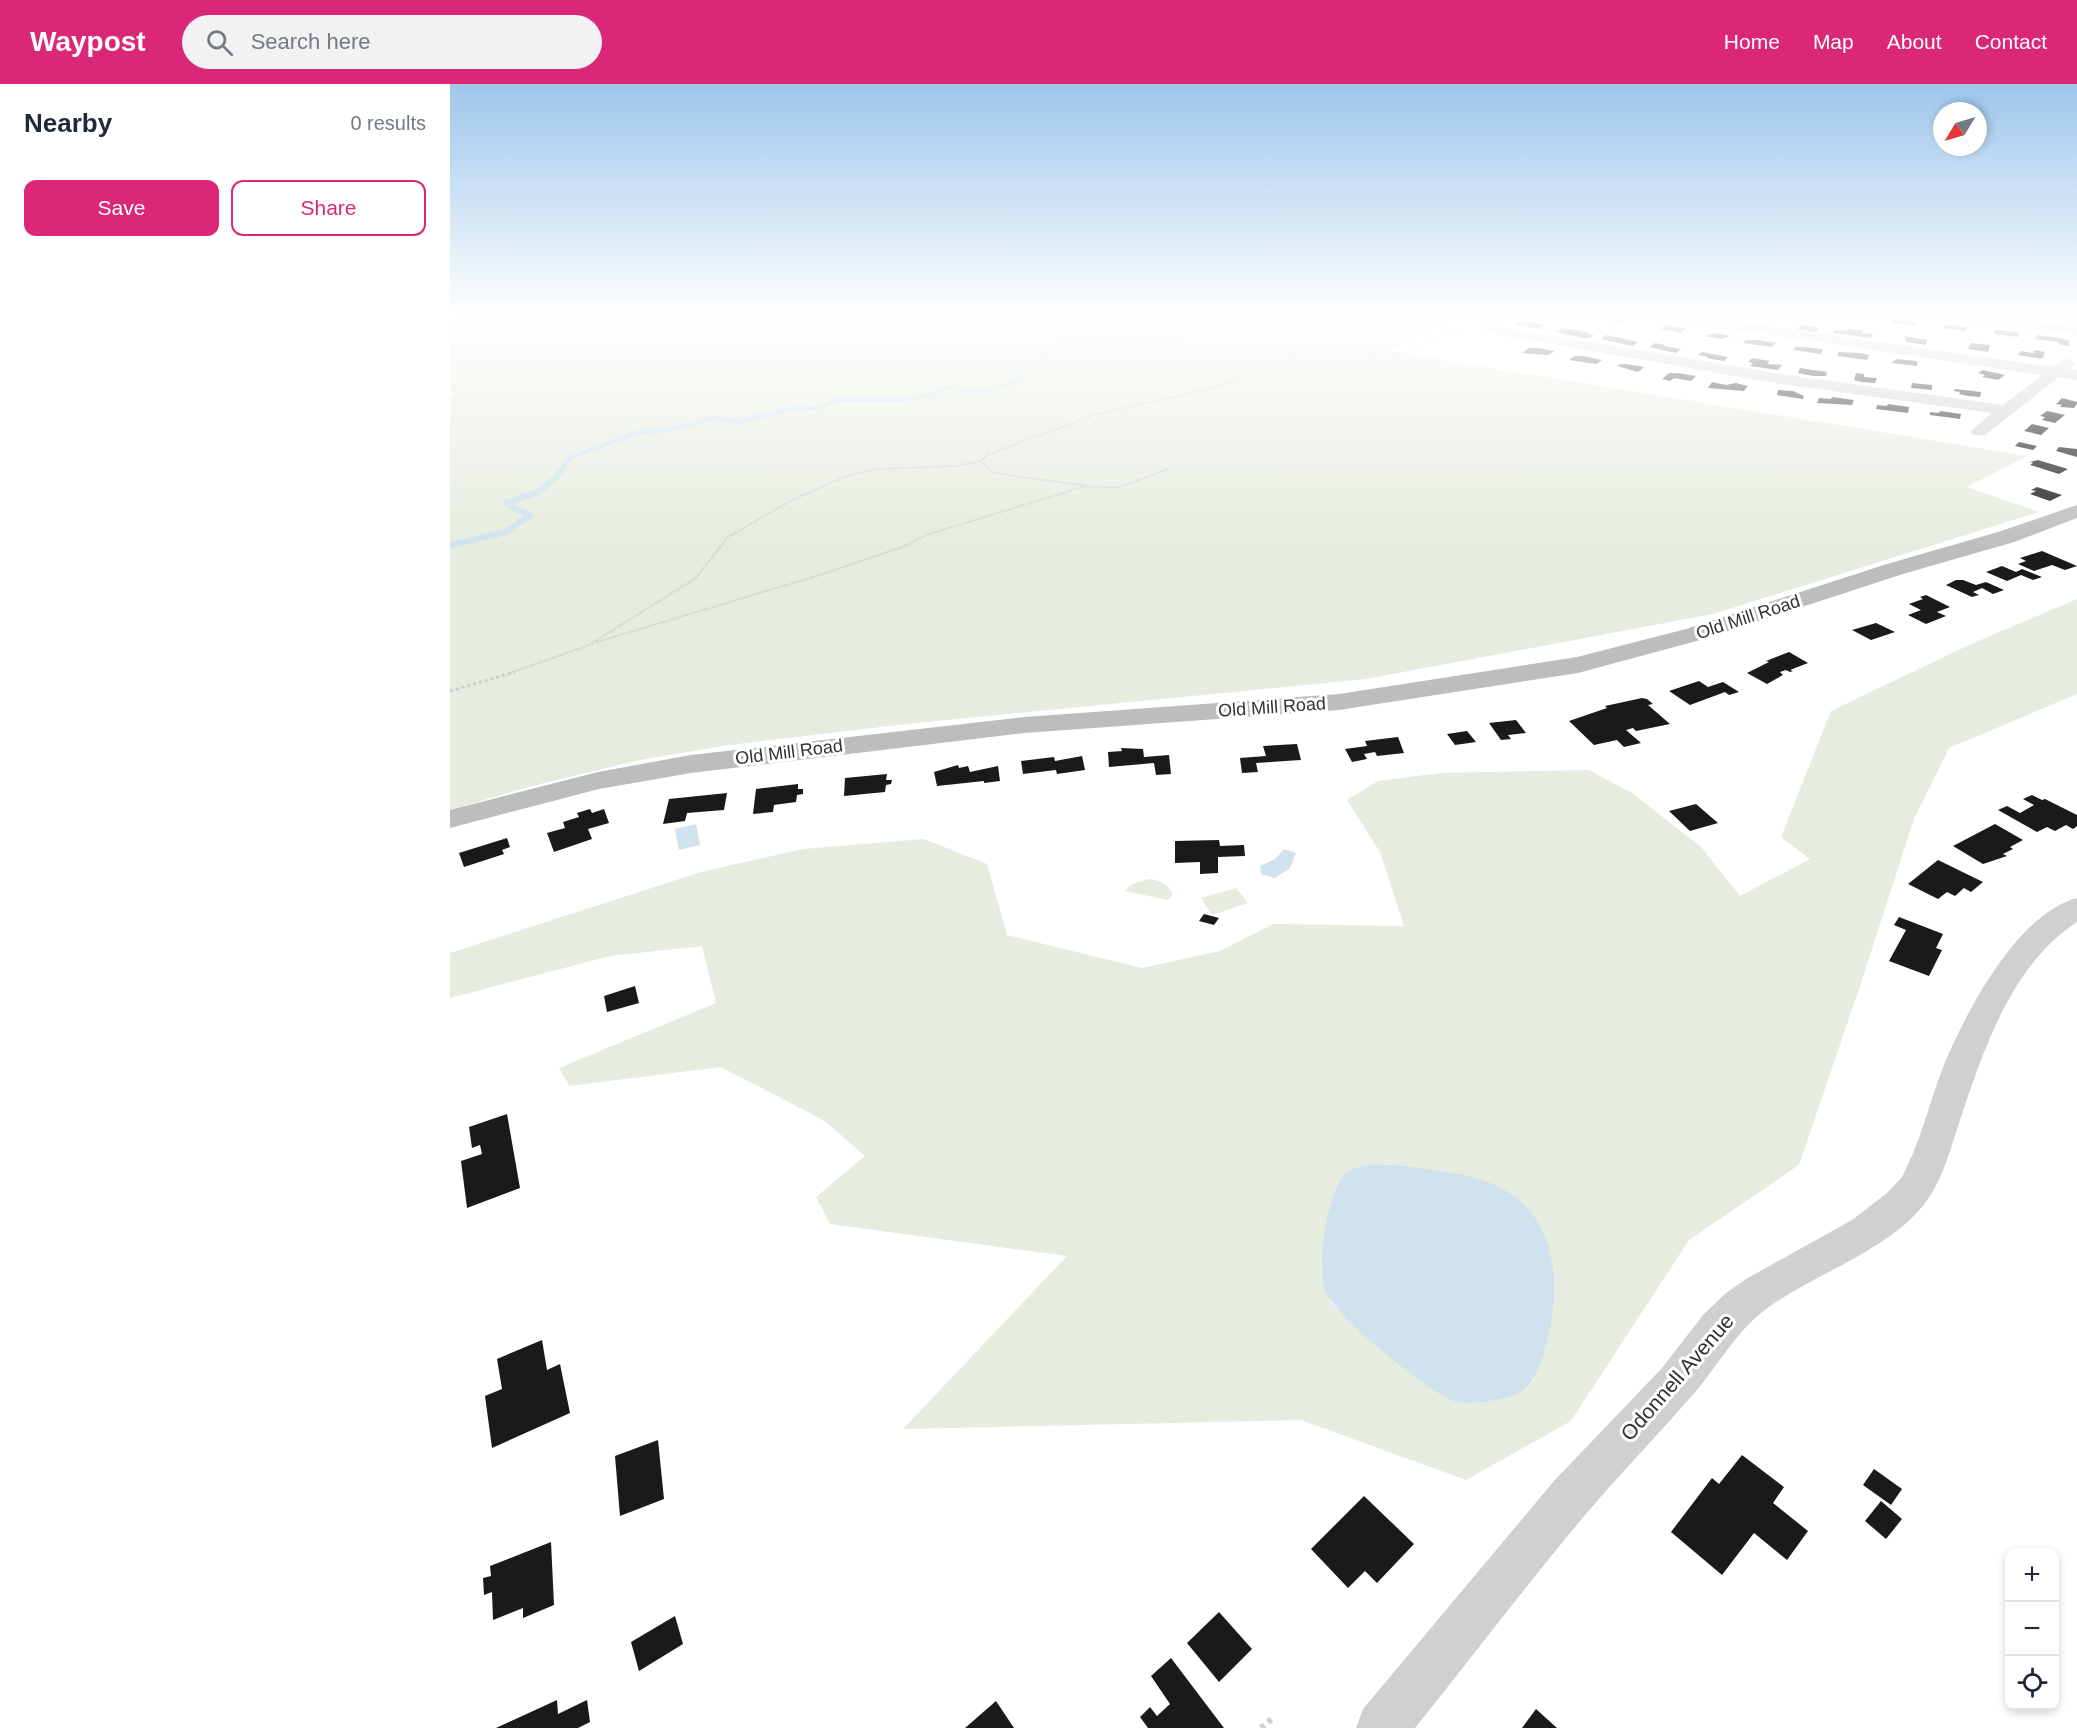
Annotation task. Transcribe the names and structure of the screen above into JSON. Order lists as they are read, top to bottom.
{
  "streets": {
    "main road": ["Old Mill Road"],
    "street": ["Odonnell Avenue"]
  },
  "north": "bottom left",
  "page": {
    "header": "Waypost",
    "search": "Search here",
    "nav": [
      "Home",
      "Map",
      "About",
      "Contact"
    ],
    "heading": ["Nearby", "0 results"],
    "buttons": ["Save", "Share"],
    "map_buttons": ["+", "−"]
  }
}
